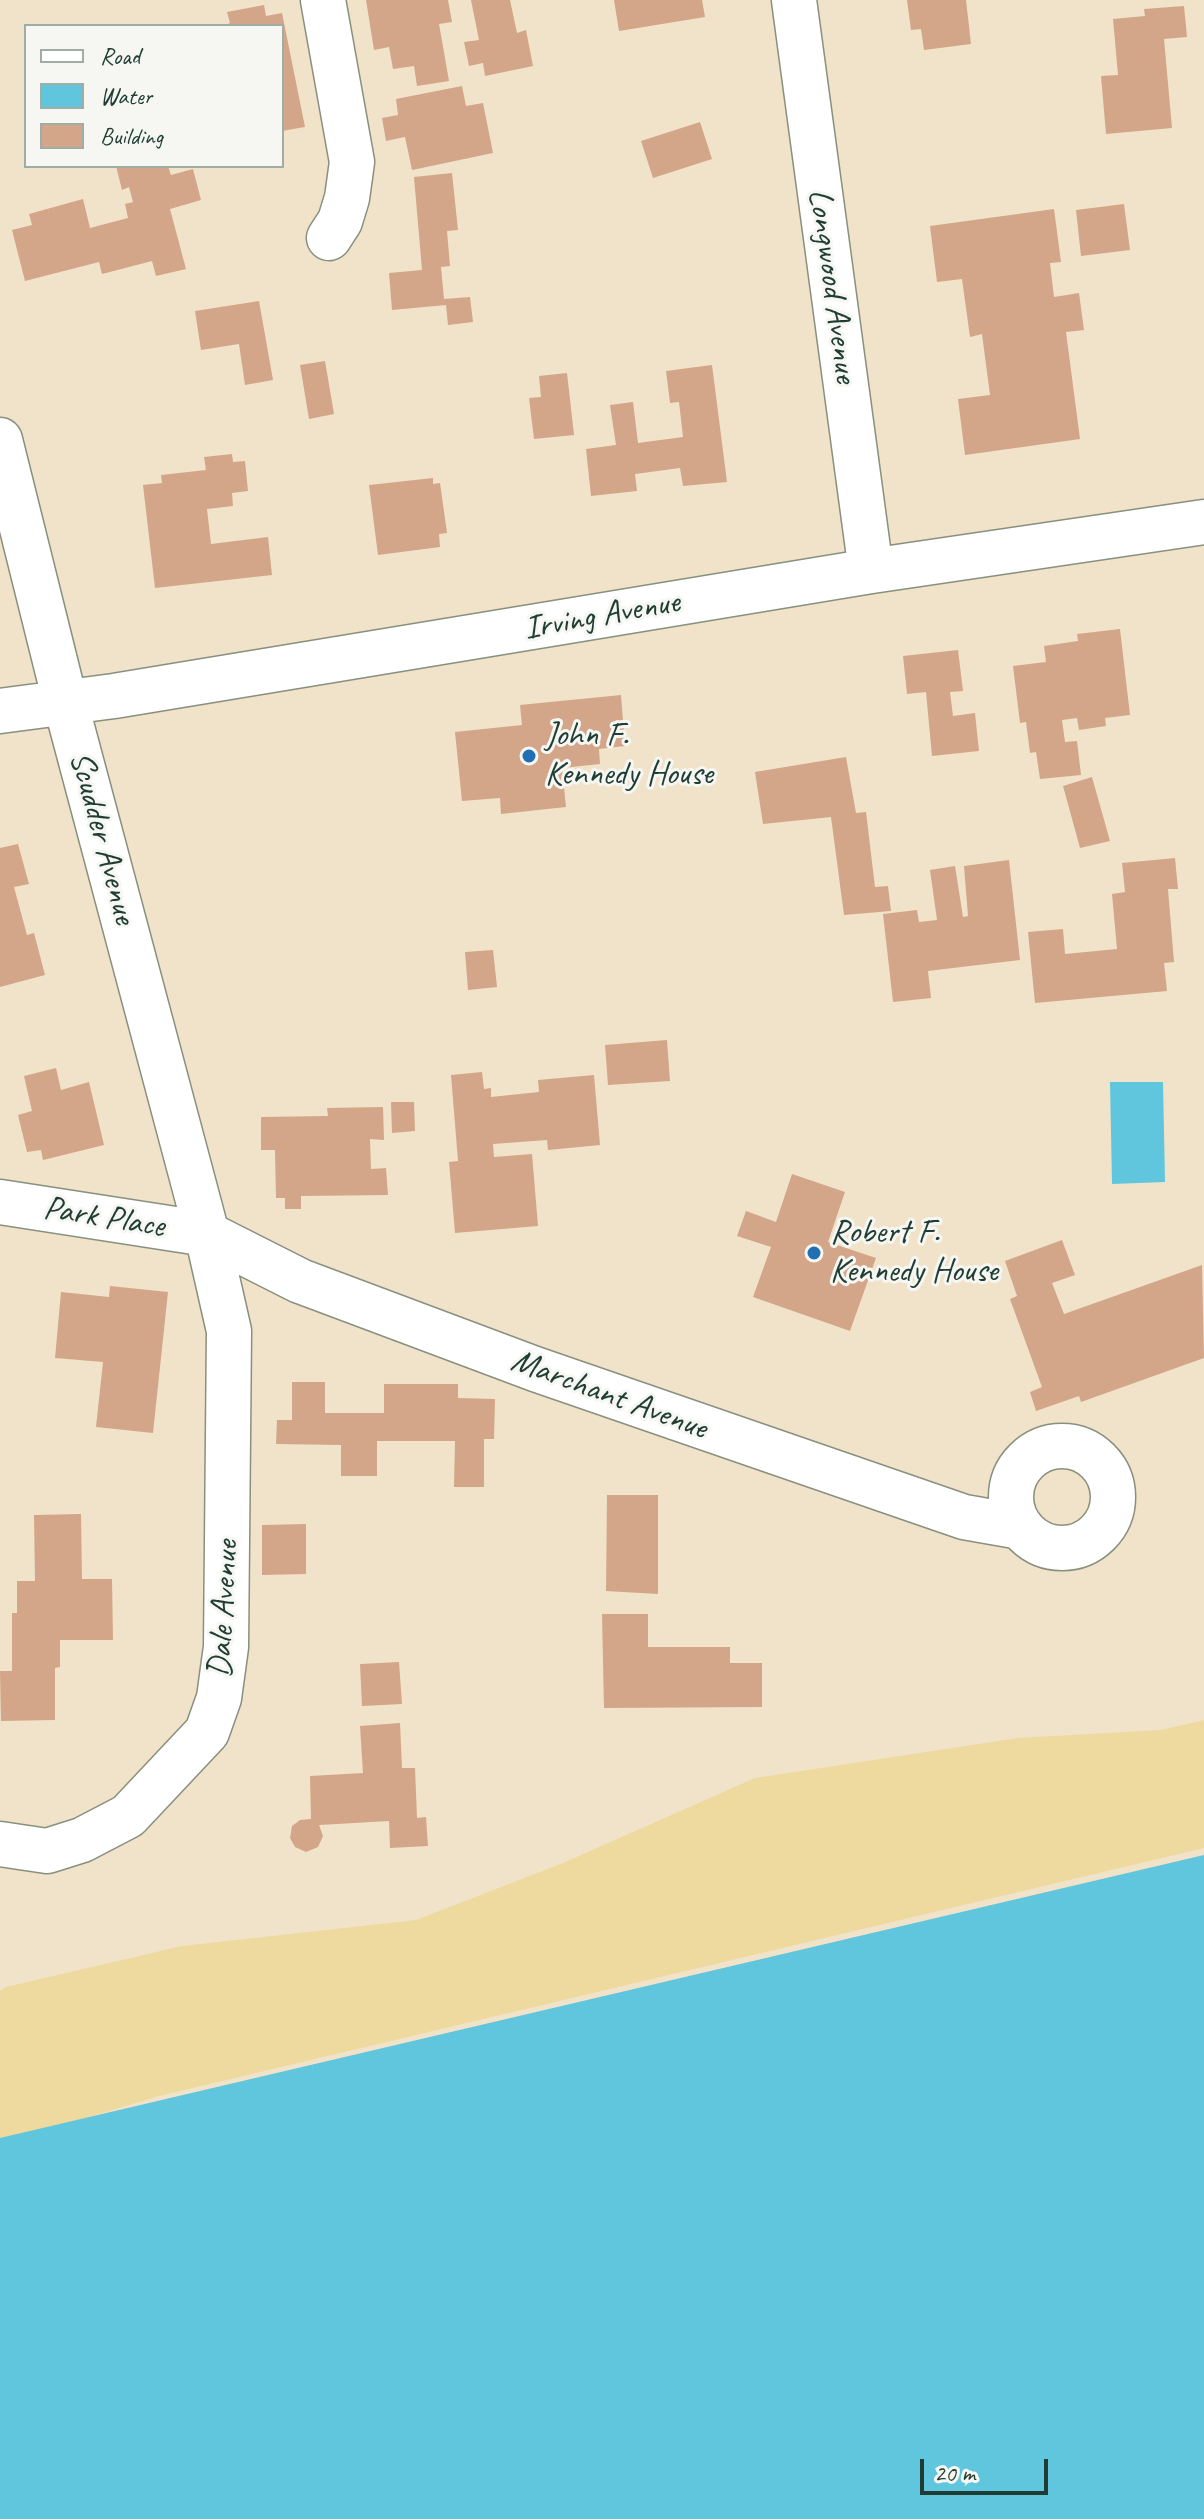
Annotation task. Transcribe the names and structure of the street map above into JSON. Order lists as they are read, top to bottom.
{
  "streets": {
    "street": [
      "Longwood Avenue",
      "Irving Avenue",
      "Scudder Avenue",
      "Park Place",
      "Marchant Avenue",
      "Dale Avenue"
    ]
  },
  "crossings": [
    ["Longwood Avenue", "Irving Avenue"],
    ["Irving Avenue", "Scudder Avenue"],
    ["Scudder Avenue", "Park Place"],
    ["Scudder Avenue", "Marchant Avenue"],
    ["Scudder Avenue", "Dale Avenue"],
    ["Park Place", "Marchant Avenue"],
    ["Park Place", "Dale Avenue"],
    ["Marchant Avenue", "Dale Avenue"]
  ],
  "places": ["John F. Kennedy House", "Robert F. Kennedy House"],
  "legend": ["Road", "Water", "Building"],
  "scale_bar": "20 m"
}
